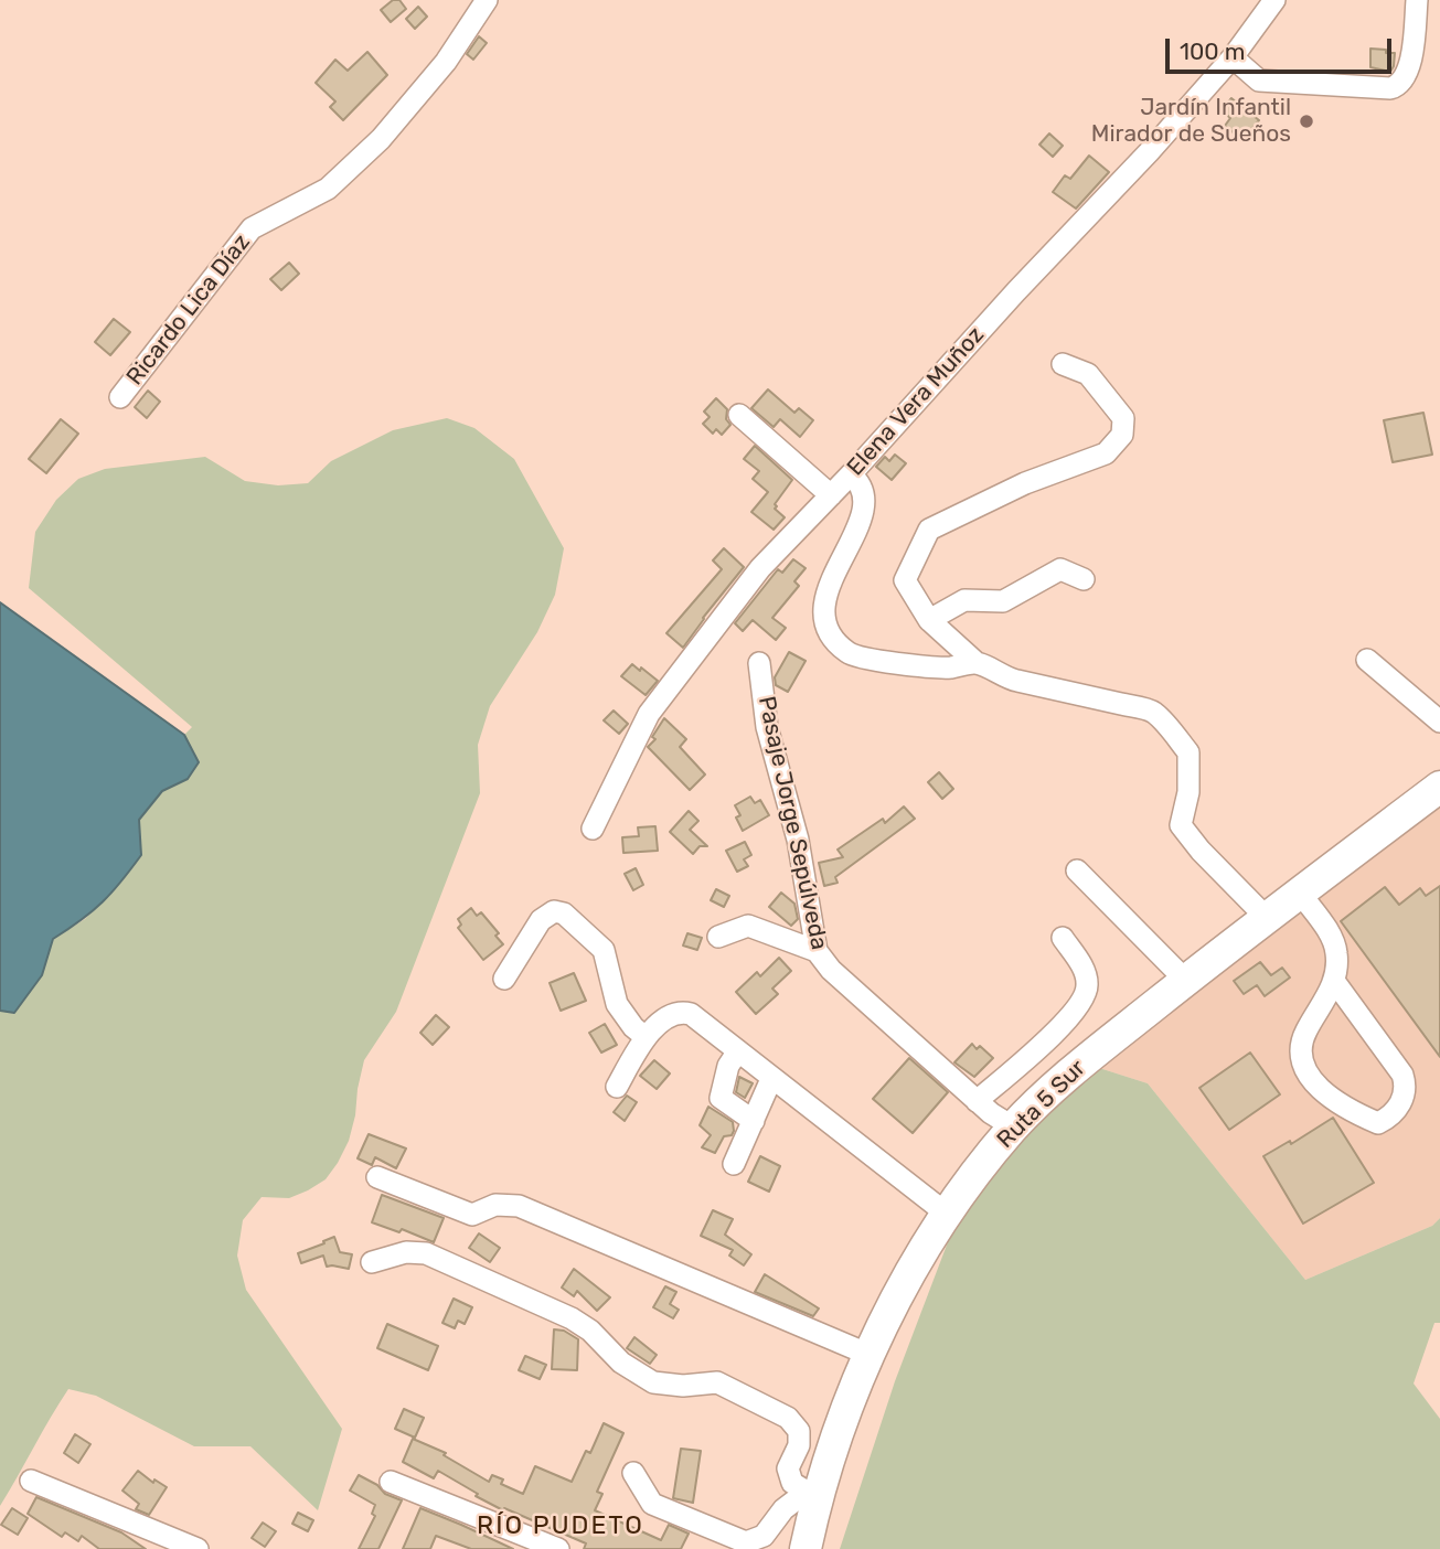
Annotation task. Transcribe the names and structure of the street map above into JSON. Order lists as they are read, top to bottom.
{
  "streets": {
    "highway": ["Ruta 5 Sur"],
    "street": ["Ricardo Lica Díaz", "Elena Vera Muñoz", "Pasaje Jorge Sepúlveda"]
  },
  "crossings": [
    ["Pasaje Jorge Sepúlveda", "Ruta 5 Sur"]
  ],
  "districts": ["RÍO PUDETO"],
  "places": ["Jardín Infantil Mirador de Sueños"],
  "scale_bar": "100 m"
}
